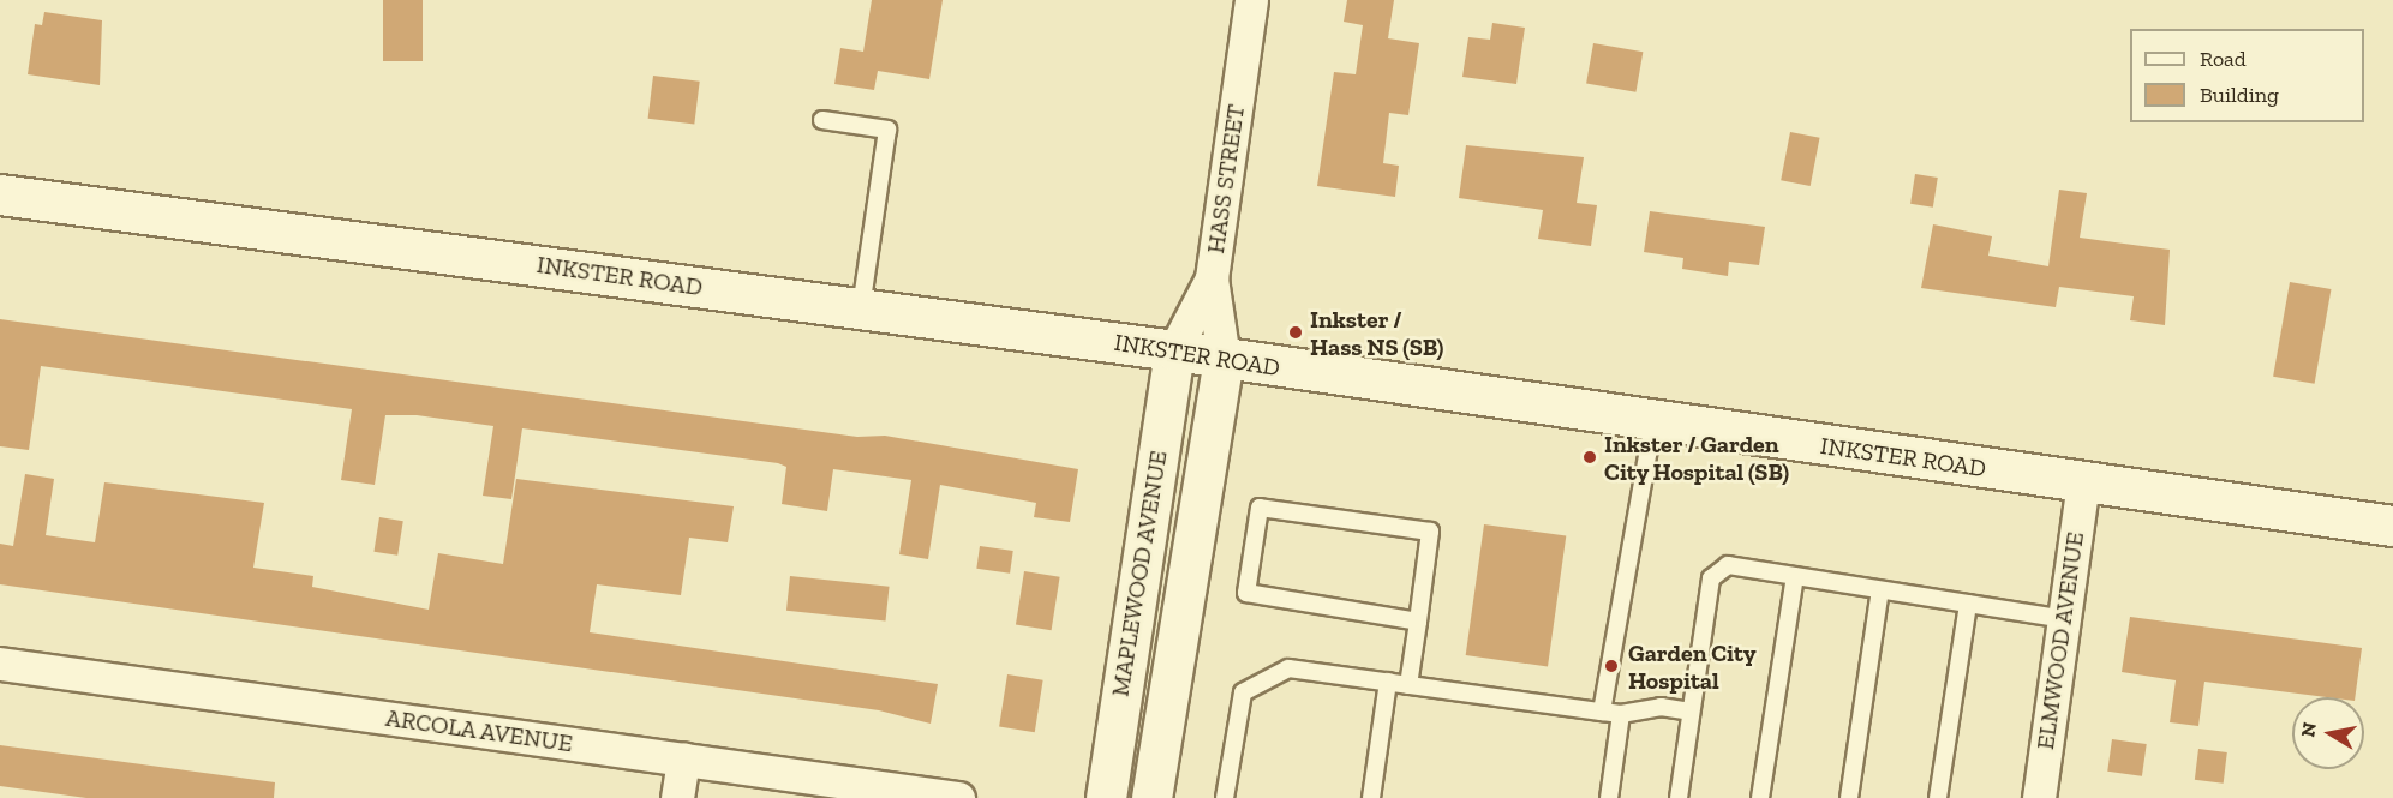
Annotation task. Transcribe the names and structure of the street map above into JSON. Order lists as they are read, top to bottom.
{
  "streets": {
    "main road": ["INKSTER ROAD", "MAPLEWOOD AVENUE"],
    "street": ["HASS STREET", "ELMWOOD AVENUE", "ARCOLA AVENUE"]
  },
  "crossings": [
    ["HASS STREET", "INKSTER ROAD"],
    ["HASS STREET", "MAPLEWOOD AVENUE"],
    ["INKSTER ROAD", "MAPLEWOOD AVENUE"],
    ["INKSTER ROAD", "ELMWOOD AVENUE"]
  ],
  "places": ["Inkster / Hass NS (SB)", "Inkster / Garden City Hospital (SB)", "Garden City Hospital"],
  "legend": ["Road", "Building"],
  "north": "left"
}
